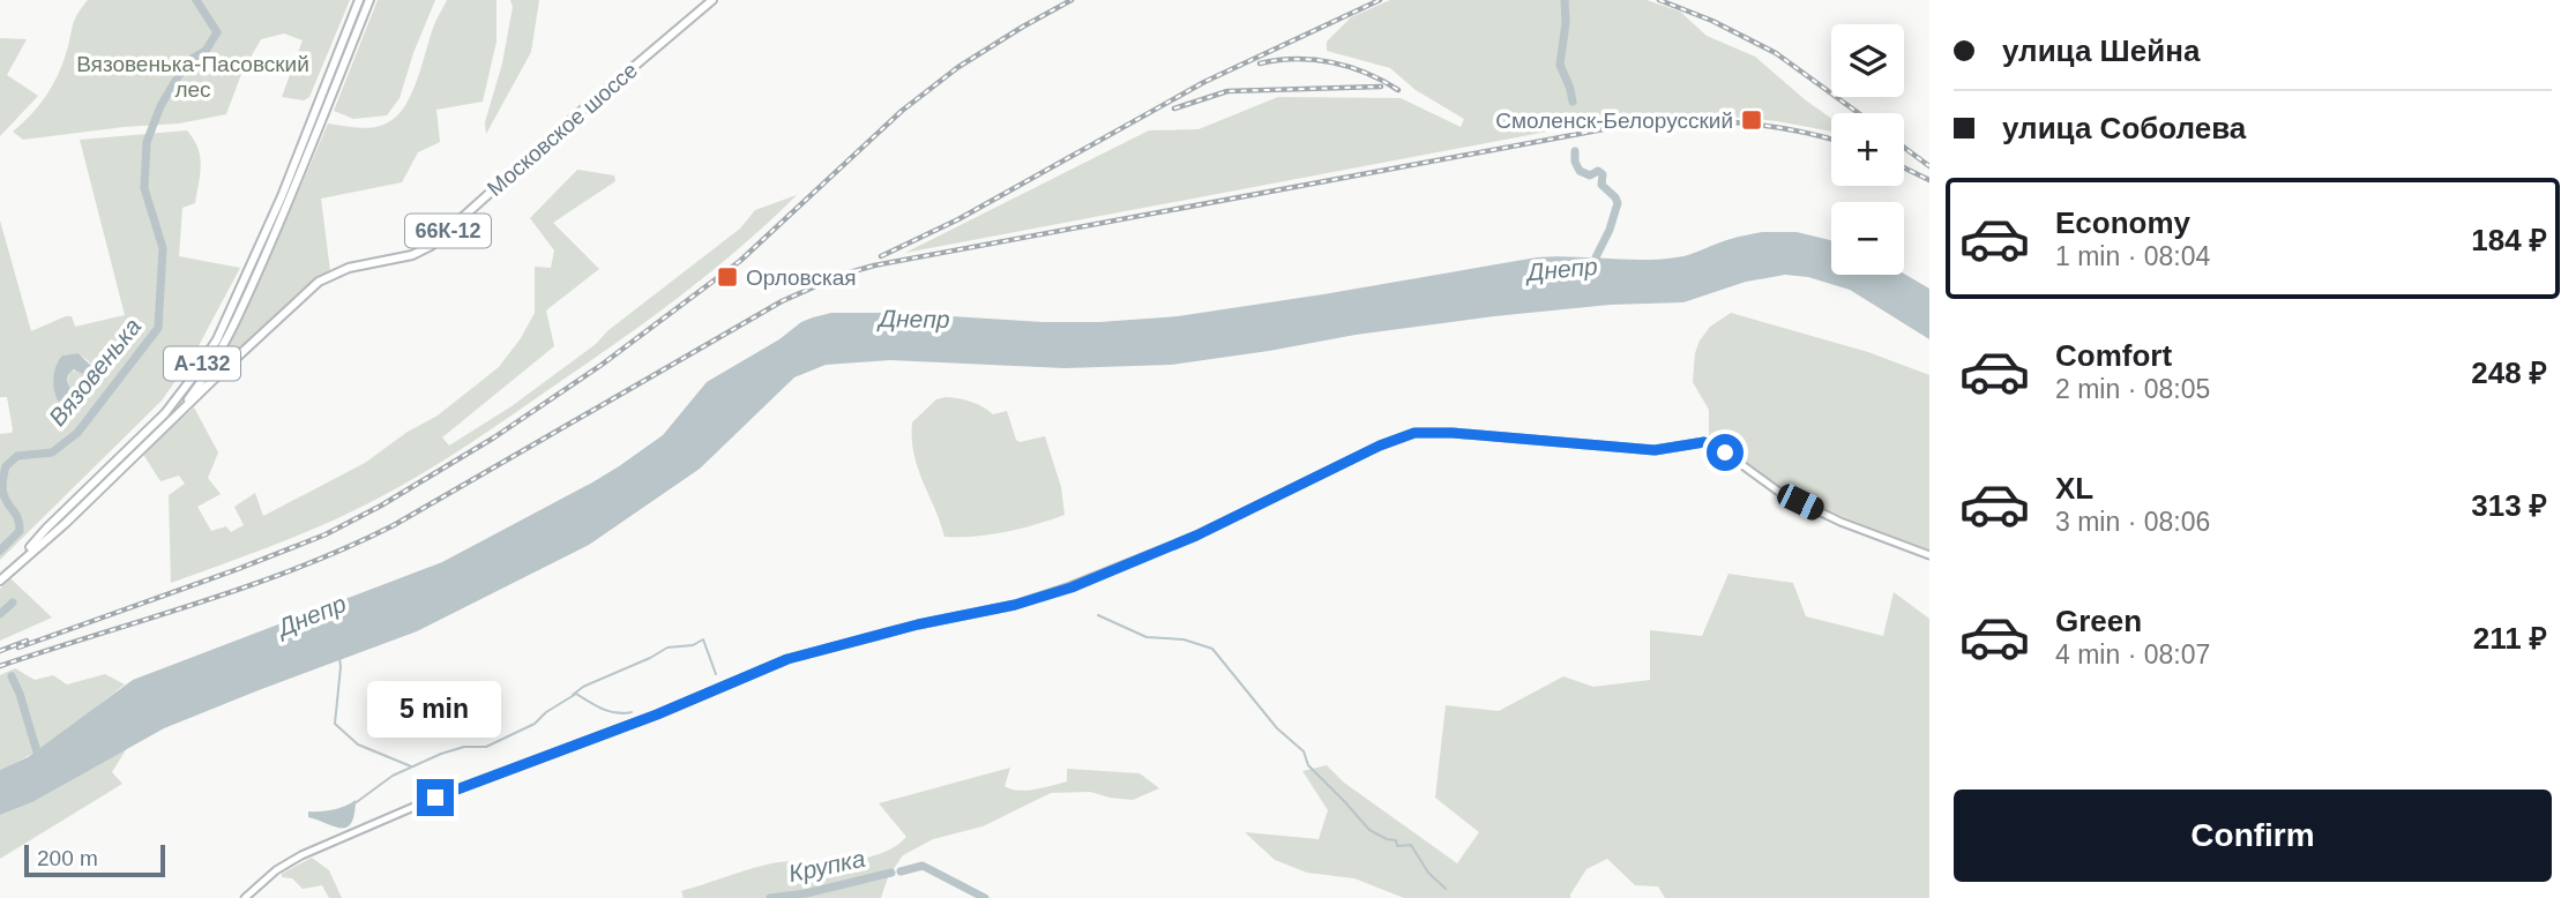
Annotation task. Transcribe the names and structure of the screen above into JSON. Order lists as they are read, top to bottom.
{
  "streets": {
    "main road": ["Московское шоссе", "66К-12", "А-132"]
  },
  "crossings": [
    ["Московское шоссе", "А-132"]
  ],
  "water": ["Днепр", "Вязовенька", "Крупка"],
  "parks": ["Вязовенька-Пасовский лес"],
  "places": {
    "transit": ["Смоленск-Белорусский", "Орловская"]
  },
  "scale_bar": "200 m",
  "page": {
    "banner": ["улица Шейна", "улица Соболева"],
    "map_buttons": ["+", "−"],
    "list": [
      {
        "name": "Economy",
        "note": "1 min · 08:04",
        "value": "184 ₽"
      },
      {
        "name": "Comfort",
        "note": "2 min · 08:05",
        "value": "248 ₽"
      },
      {
        "name": "XL",
        "note": "3 min · 08:06",
        "value": "313 ₽"
      },
      {
        "name": "Green",
        "note": "4 min · 08:07",
        "value": "211 ₽"
      }
    ],
    "bubble": "5 min",
    "buttons": "Confirm",
    "scale": "200 m"
  }
}
